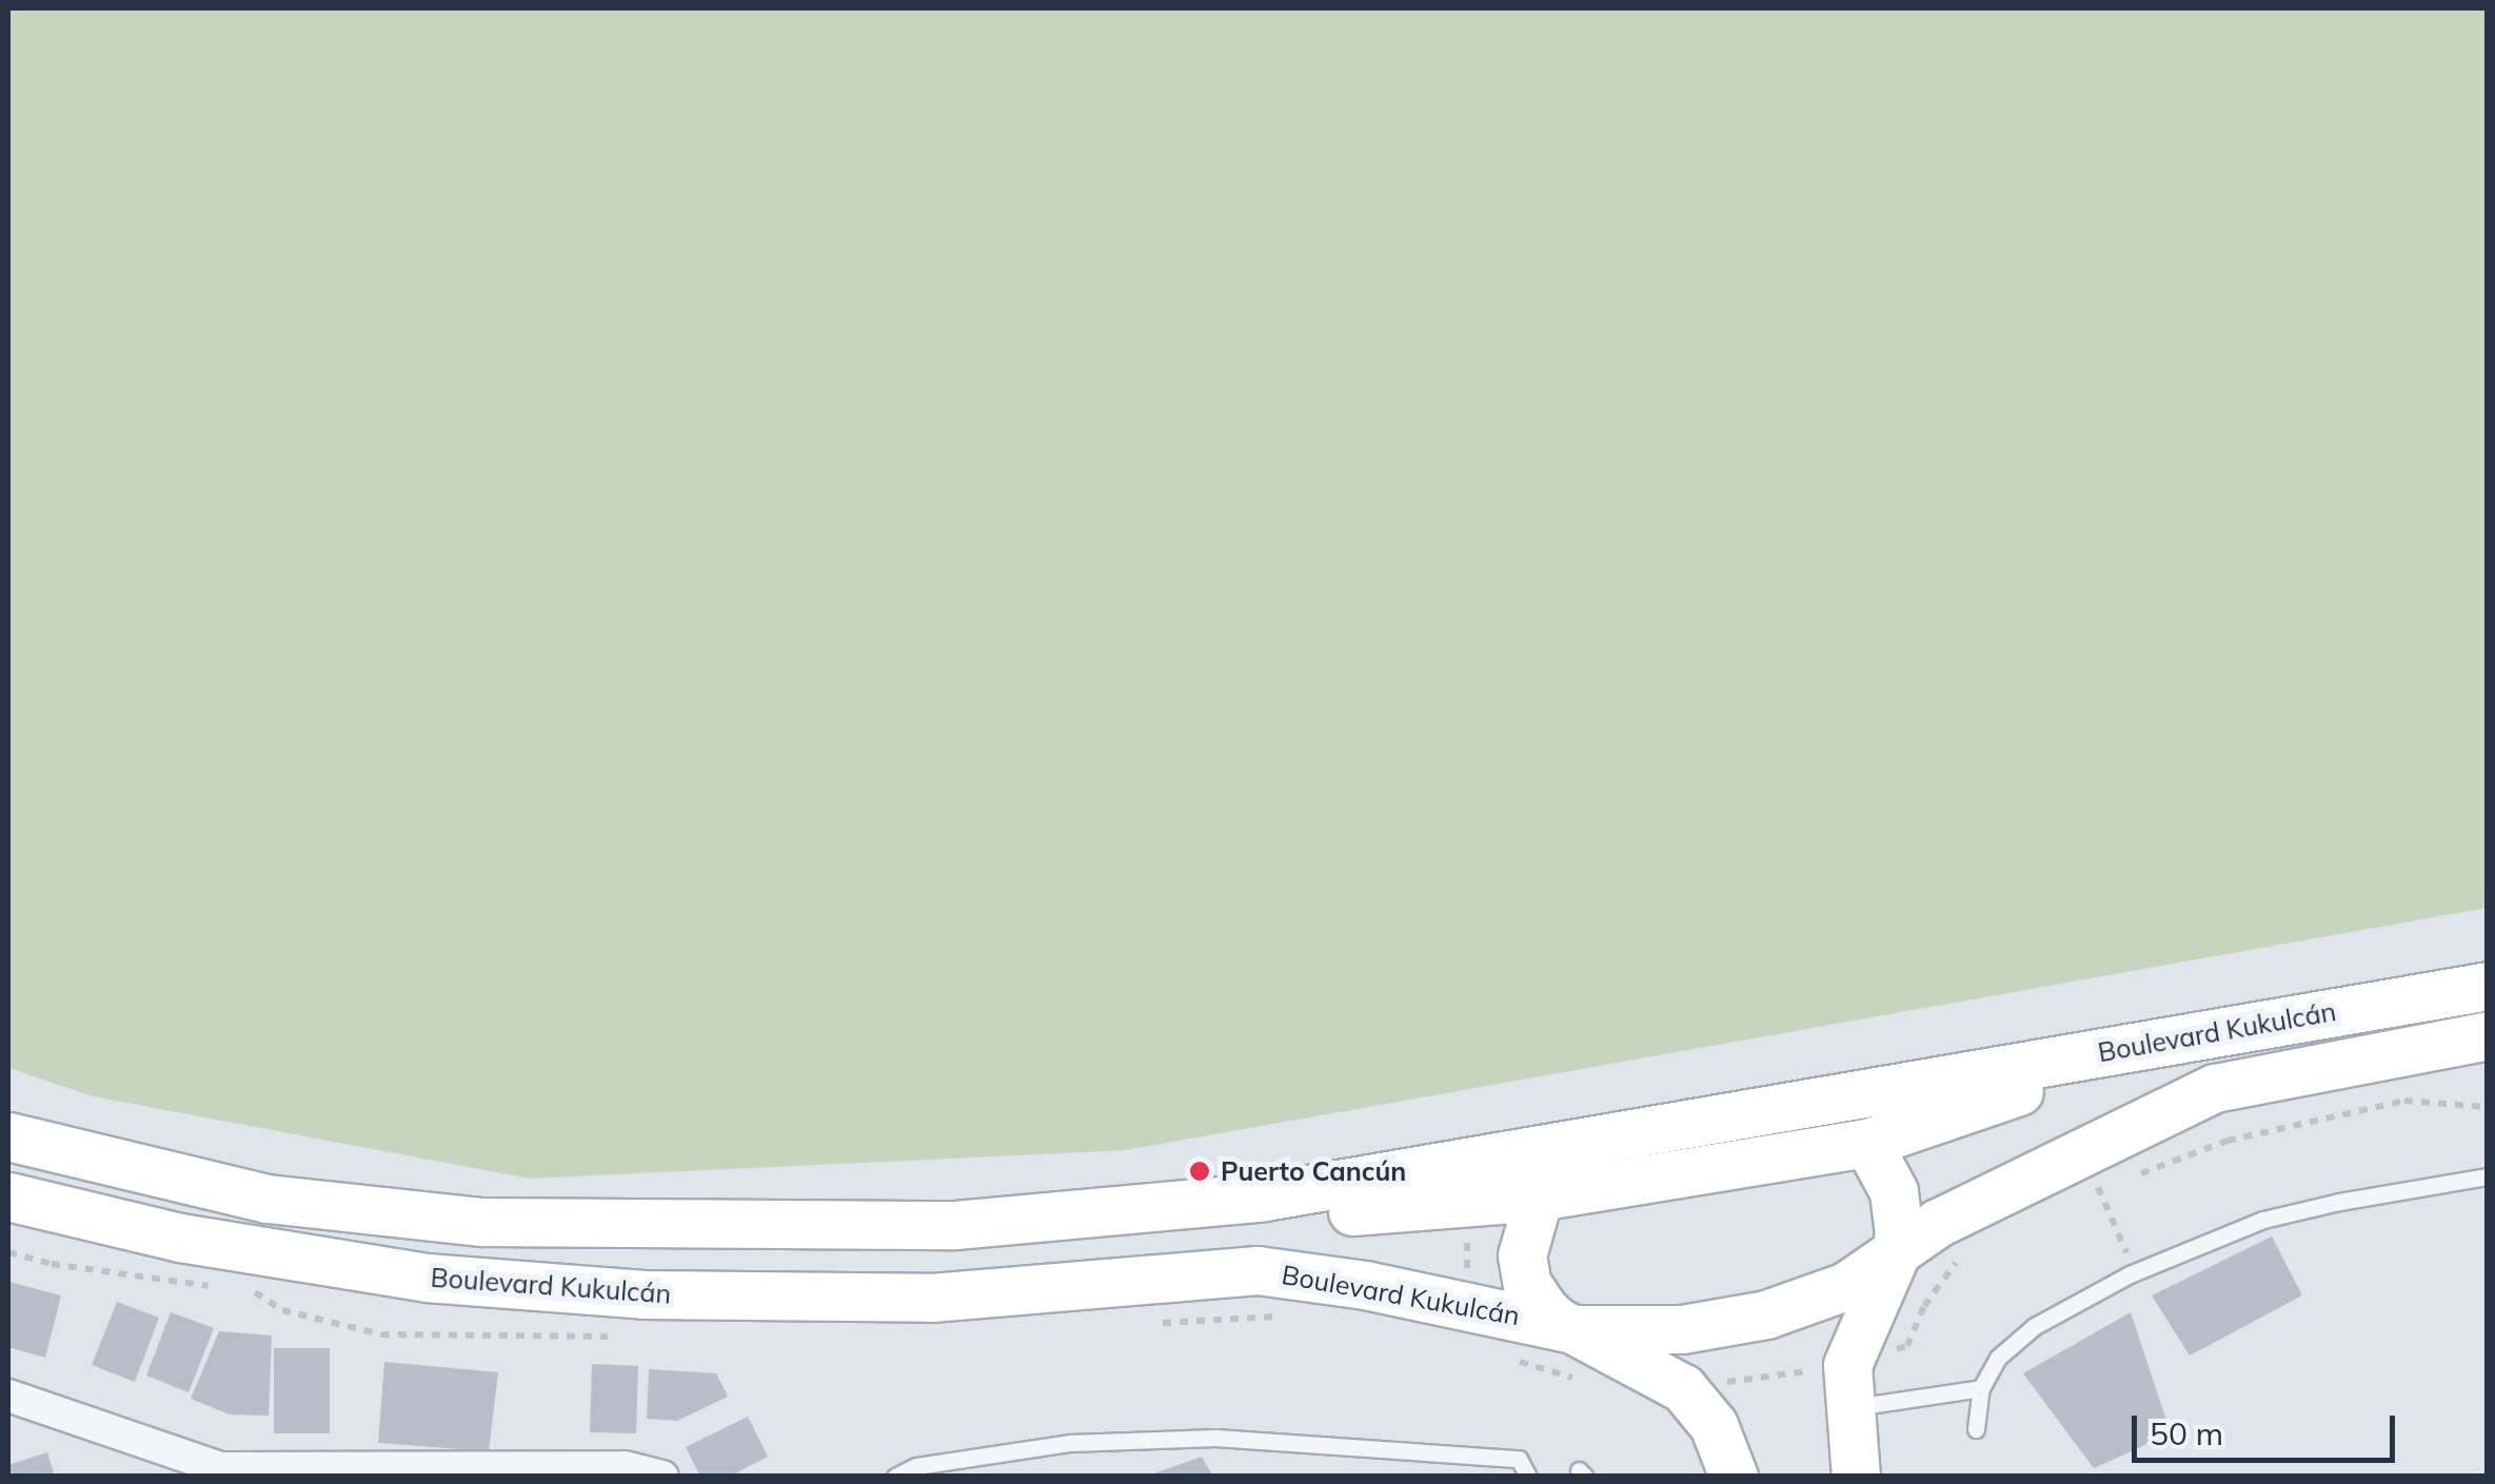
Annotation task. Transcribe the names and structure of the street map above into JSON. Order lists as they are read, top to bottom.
{
  "streets": {
    "main road": ["Boulevard Kukulcán"]
  },
  "places": ["Puerto Cancún"],
  "scale_bar": "50 m"
}
